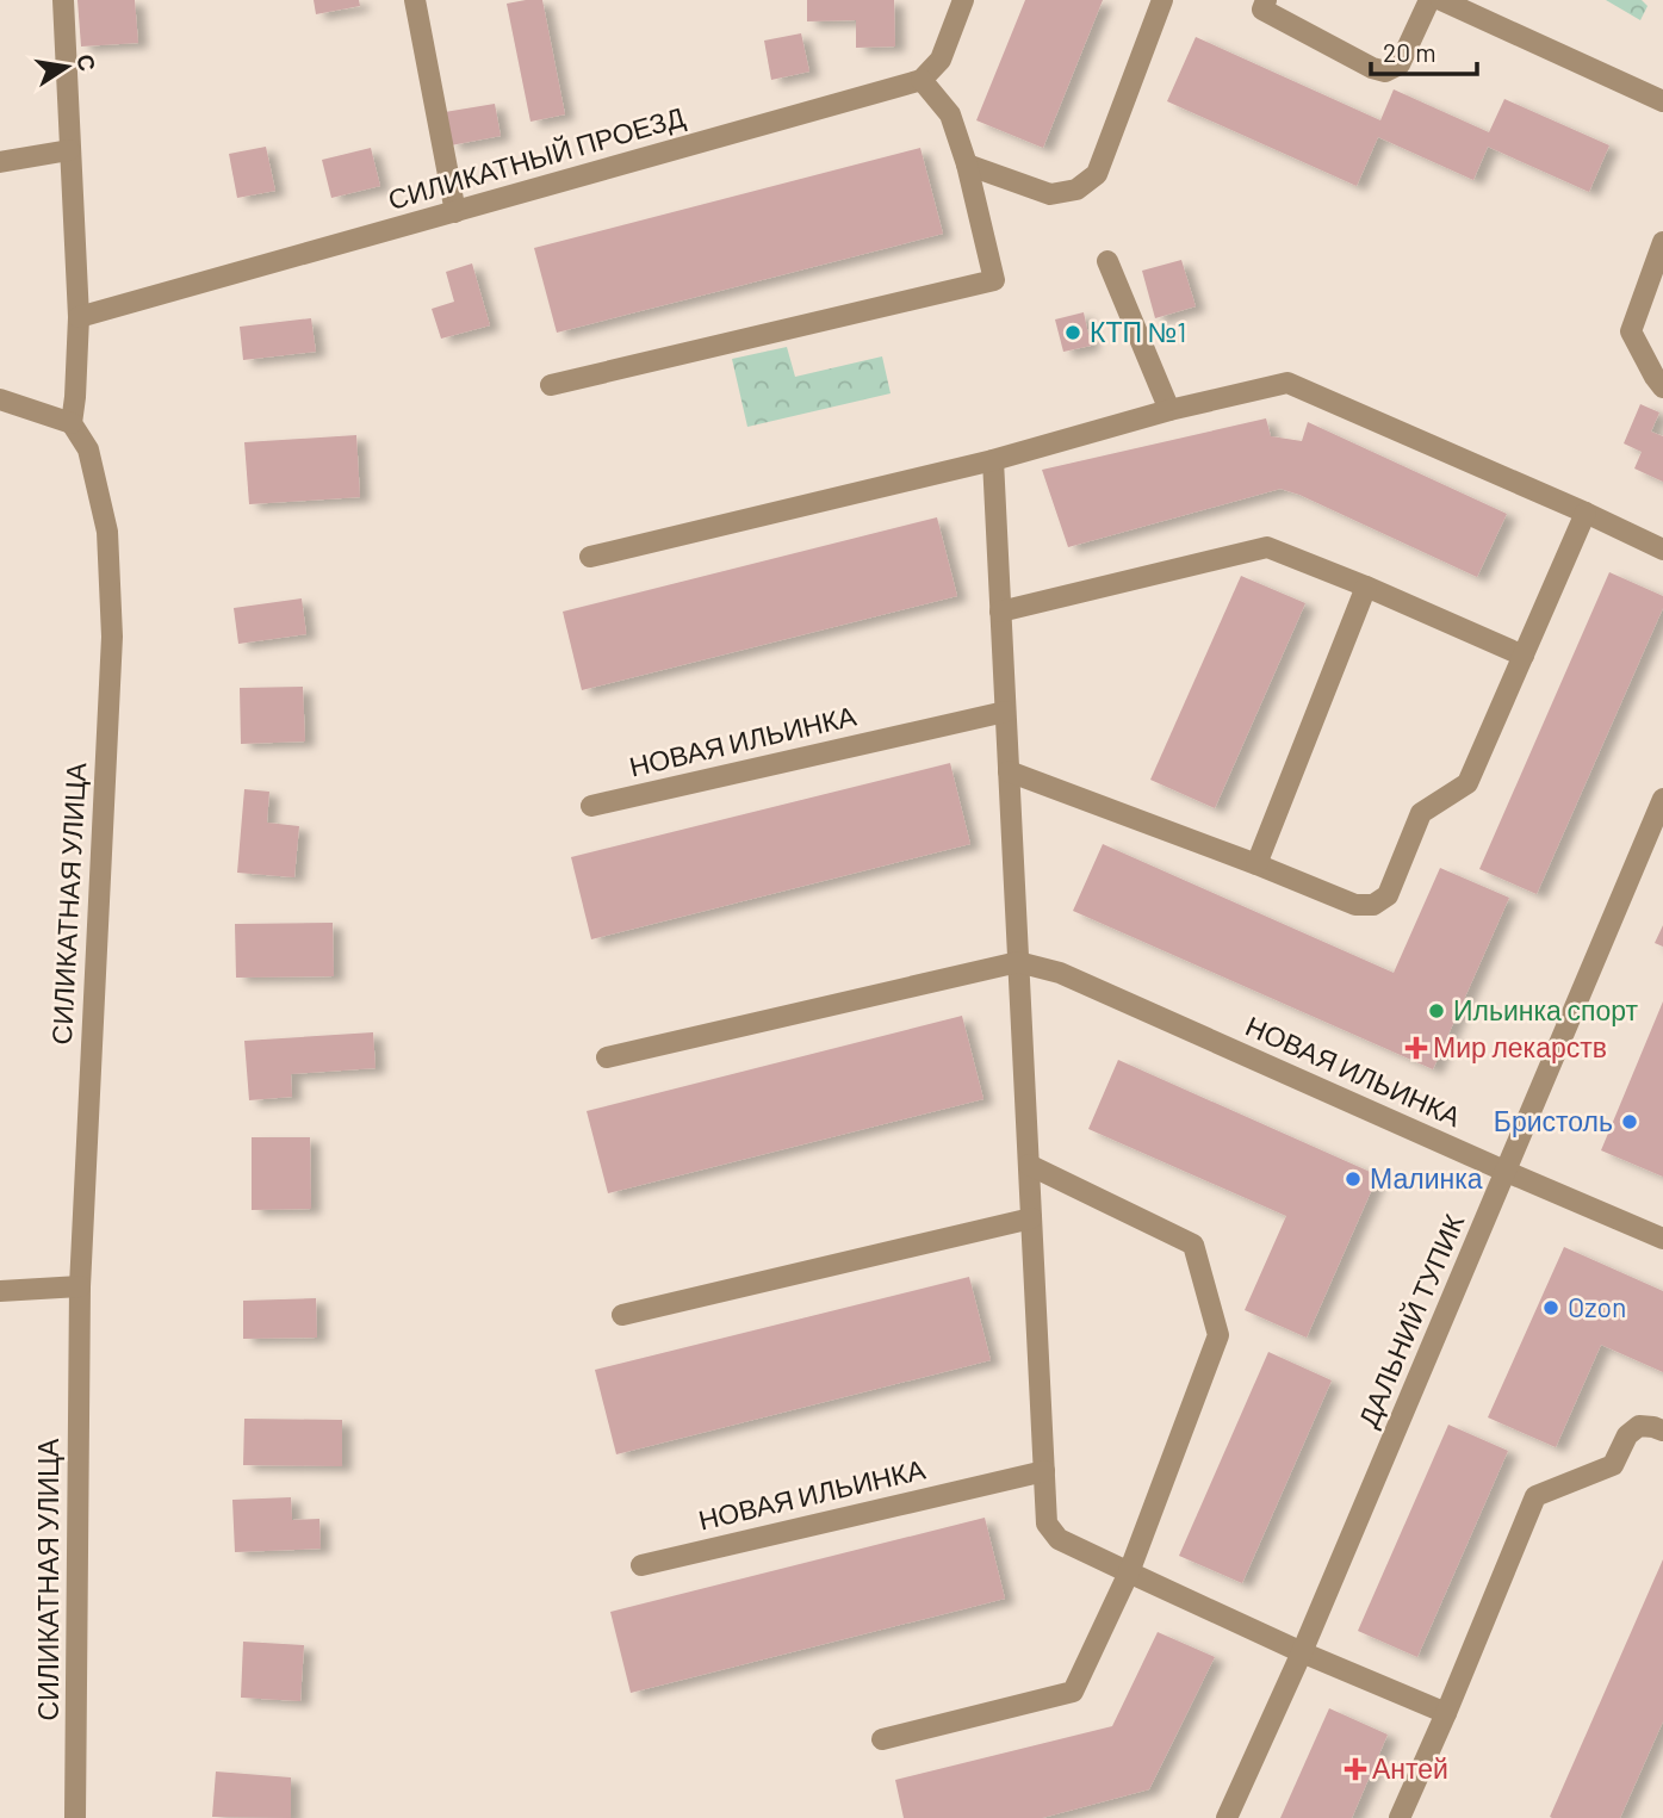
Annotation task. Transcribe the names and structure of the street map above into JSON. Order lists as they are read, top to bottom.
{
  "streets": {
    "street": [
      "СИЛИКАТНЫЙ ПРОЕЗД",
      "НОВАЯ ИЛЬИНКА",
      "СИЛИКАТНАЯ УЛИЦА",
      "ДАЛЬНИЙ ТУПИК"
    ]
  },
  "crossings": [
    ["НОВАЯ ИЛЬИНКА", "ДАЛЬНИЙ ТУПИК"]
  ],
  "places": {
    "other": [
      "КТП №1",
      "Ильинка спорт",
      "Бристоль",
      "Малинка",
      "Ozon"
    ],
    "health": ["Мир лекарств", "Антей"]
  },
  "scale_bar": "20 m",
  "north": "right"
}
